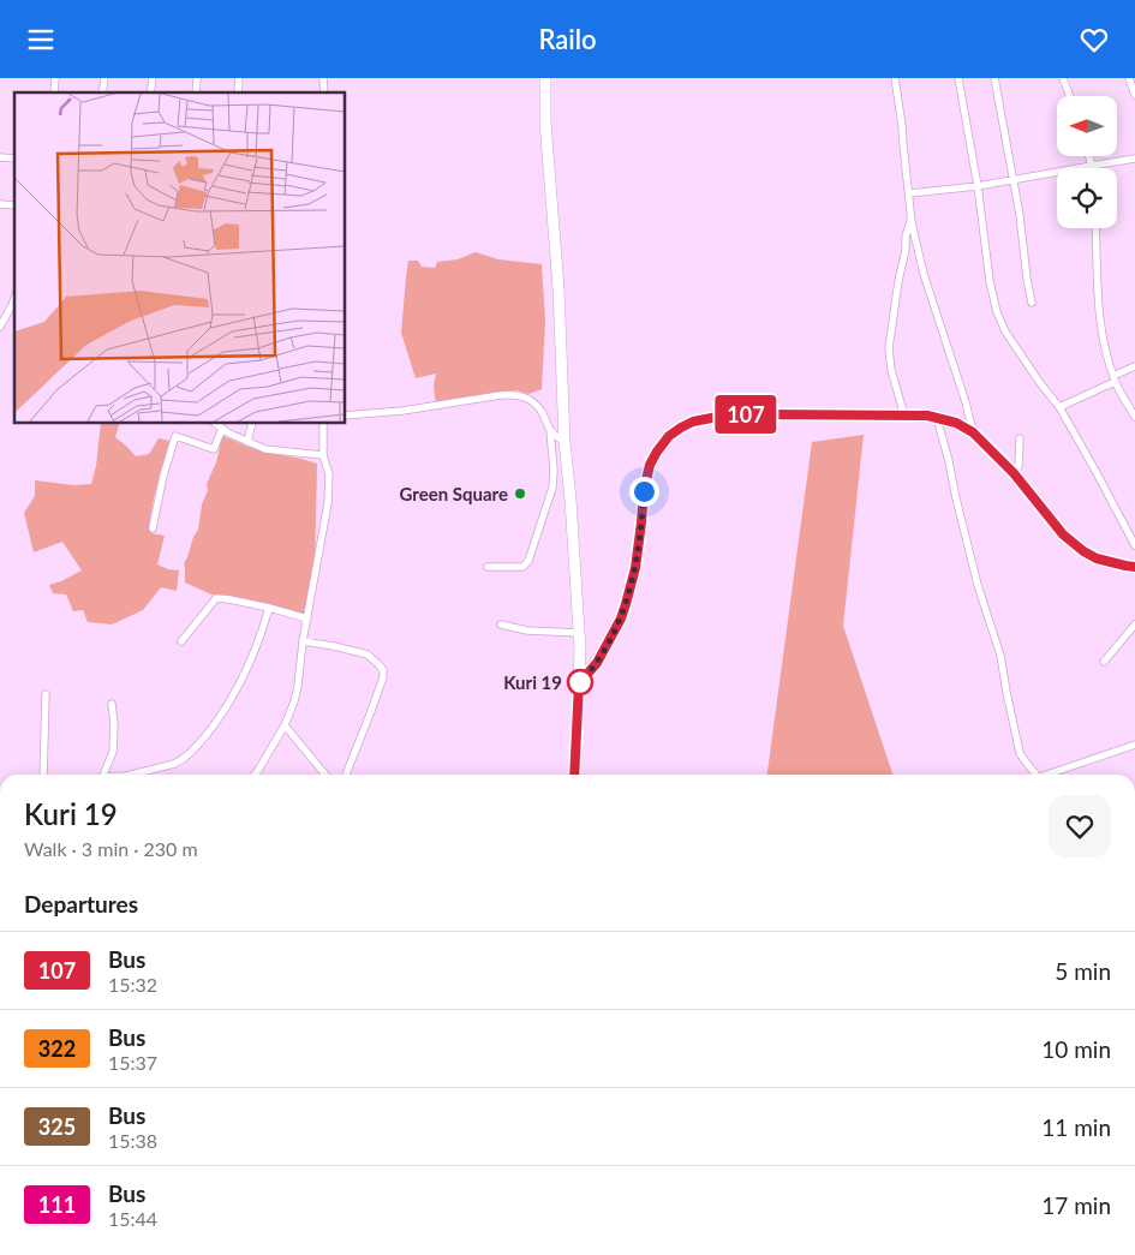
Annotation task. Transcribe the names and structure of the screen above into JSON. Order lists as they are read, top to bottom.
{
  "places": ["Green Square", "Kuri 19"],
  "lines": ["bus line 107"],
  "north": "left",
  "page": {
    "header": "Railo",
    "on_map": "107",
    "heading": [
      ["Kuri 19", "Walk · 3 min · 230 m"],
      "Departures"
    ],
    "list": [
      {
        "mark": "107",
        "name": "Bus",
        "note": "15:32",
        "value": "5 min"
      },
      {
        "mark": "322",
        "name": "Bus",
        "note": "15:37",
        "value": "10 min"
      },
      {
        "mark": "325",
        "name": "Bus",
        "note": "15:38",
        "value": "11 min"
      },
      {
        "mark": "111",
        "name": "Bus",
        "note": "15:44",
        "value": "17 min"
      }
    ]
  }
}
